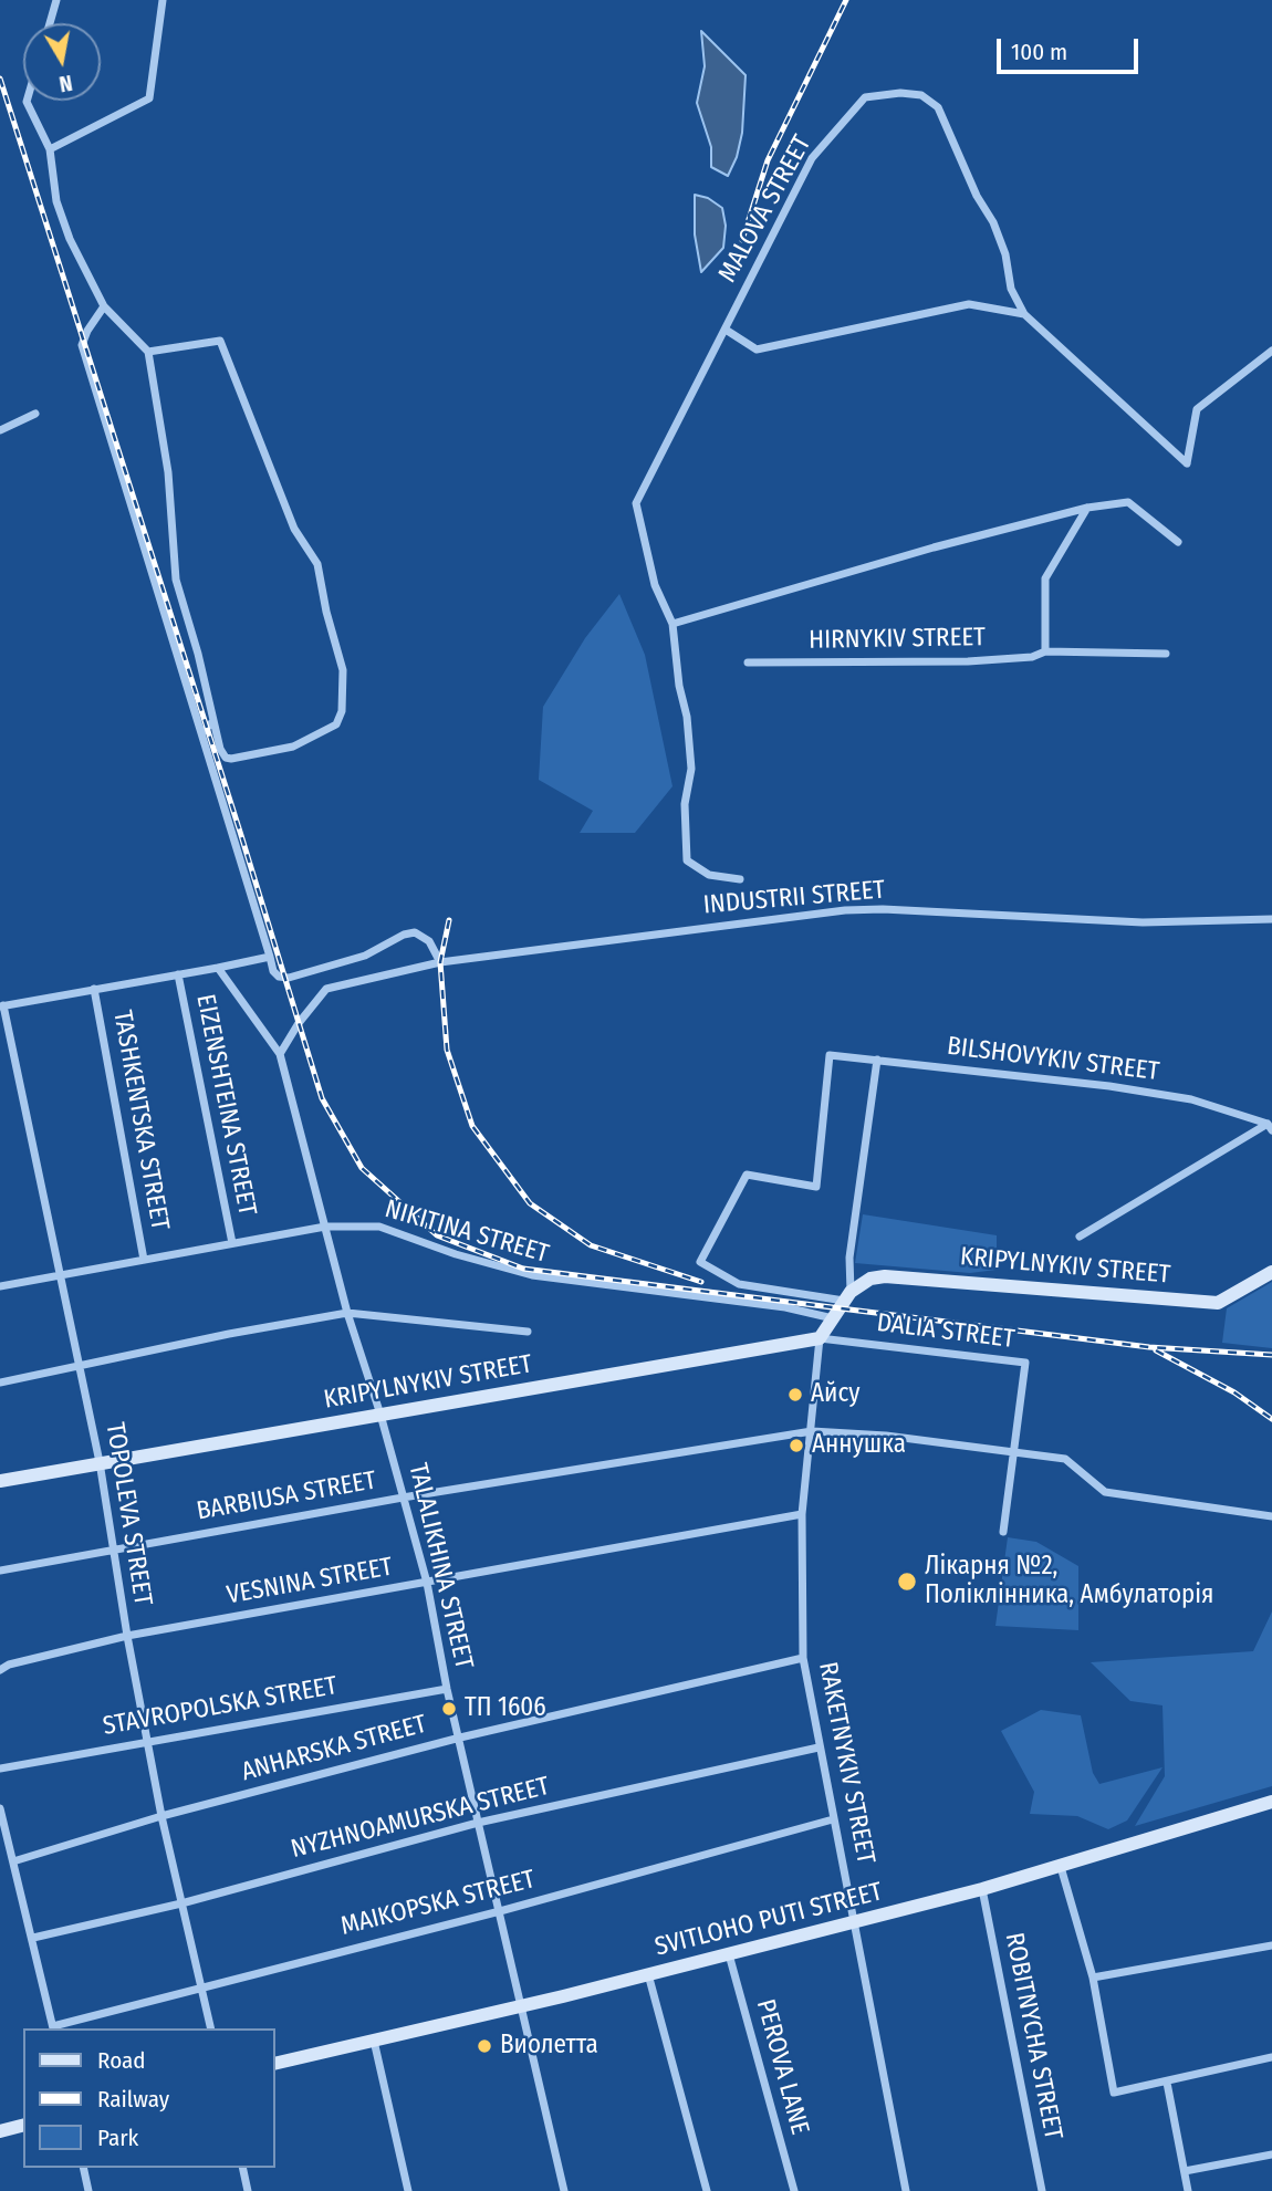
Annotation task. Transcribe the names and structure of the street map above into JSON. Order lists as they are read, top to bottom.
{
  "streets": {
    "street": [
      "MALOVA STREET",
      "HIRNYKIV STREET",
      "INDUSTRII STREET",
      "BILSHOVYKIV STREET",
      "EIZENSHTEINA STREET",
      "TASHKENTSKA STREET",
      "NIKITINA STREET",
      "KRIPYLNYKIV STREET",
      "DALIA STREET",
      "BARBIUSA STREET",
      "TOPOLEVA STREET",
      "TALALIKHINA STREET",
      "VESNINA STREET",
      "STAVROPOLSKA STREET",
      "ANHARSKA STREET",
      "RAKETNYKIV STREET",
      "NYZHNOAMURSKA STREET",
      "MAIKOPSKA STREET",
      "SVITLOHO PUTI STREET",
      "ROBITNYCHA STREET",
      "PEROVA LANE"
    ]
  },
  "crossings": [
    ["INDUSTRII STREET", "TALALIKHINA STREET"],
    ["BILSHOVYKIV STREET", "KRIPYLNYKIV STREET"],
    ["EIZENSHTEINA STREET", "NIKITINA STREET"],
    ["TASHKENTSKA STREET", "NIKITINA STREET"],
    ["NIKITINA STREET", "TOPOLEVA STREET"],
    ["NIKITINA STREET", "TALALIKHINA STREET"],
    ["KRIPYLNYKIV STREET", "DALIA STREET"],
    ["KRIPYLNYKIV STREET", "TOPOLEVA STREET"],
    ["KRIPYLNYKIV STREET", "TALALIKHINA STREET"],
    ["KRIPYLNYKIV STREET", "RAKETNYKIV STREET"],
    ["DALIA STREET", "RAKETNYKIV STREET"],
    ["BARBIUSA STREET", "TOPOLEVA STREET"],
    ["BARBIUSA STREET", "TALALIKHINA STREET"],
    ["BARBIUSA STREET", "RAKETNYKIV STREET"],
    ["TOPOLEVA STREET", "VESNINA STREET"],
    ["TOPOLEVA STREET", "STAVROPOLSKA STREET"],
    ["TOPOLEVA STREET", "ANHARSKA STREET"],
    ["TOPOLEVA STREET", "NYZHNOAMURSKA STREET"],
    ["TOPOLEVA STREET", "MAIKOPSKA STREET"],
    ["TALALIKHINA STREET", "VESNINA STREET"],
    ["TALALIKHINA STREET", "STAVROPOLSKA STREET"],
    ["TALALIKHINA STREET", "ANHARSKA STREET"],
    ["TALALIKHINA STREET", "NYZHNOAMURSKA STREET"],
    ["TALALIKHINA STREET", "MAIKOPSKA STREET"],
    ["TALALIKHINA STREET", "SVITLOHO PUTI STREET"],
    ["VESNINA STREET", "RAKETNYKIV STREET"],
    ["ANHARSKA STREET", "RAKETNYKIV STREET"],
    ["RAKETNYKIV STREET", "NYZHNOAMURSKA STREET"],
    ["RAKETNYKIV STREET", "MAIKOPSKA STREET"],
    ["RAKETNYKIV STREET", "SVITLOHO PUTI STREET"],
    ["SVITLOHO PUTI STREET", "ROBITNYCHA STREET"],
    ["SVITLOHO PUTI STREET", "PEROVA LANE"]
  ],
  "places": [
    "Айсу",
    "Аннушка",
    "Лікарня №2, Поліклінника, Амбулаторія",
    "ТП 1606",
    "Виолетта"
  ],
  "legend": ["Road", "Railway", "Park"],
  "scale_bar": "100 m",
  "north": "bottom"
}
